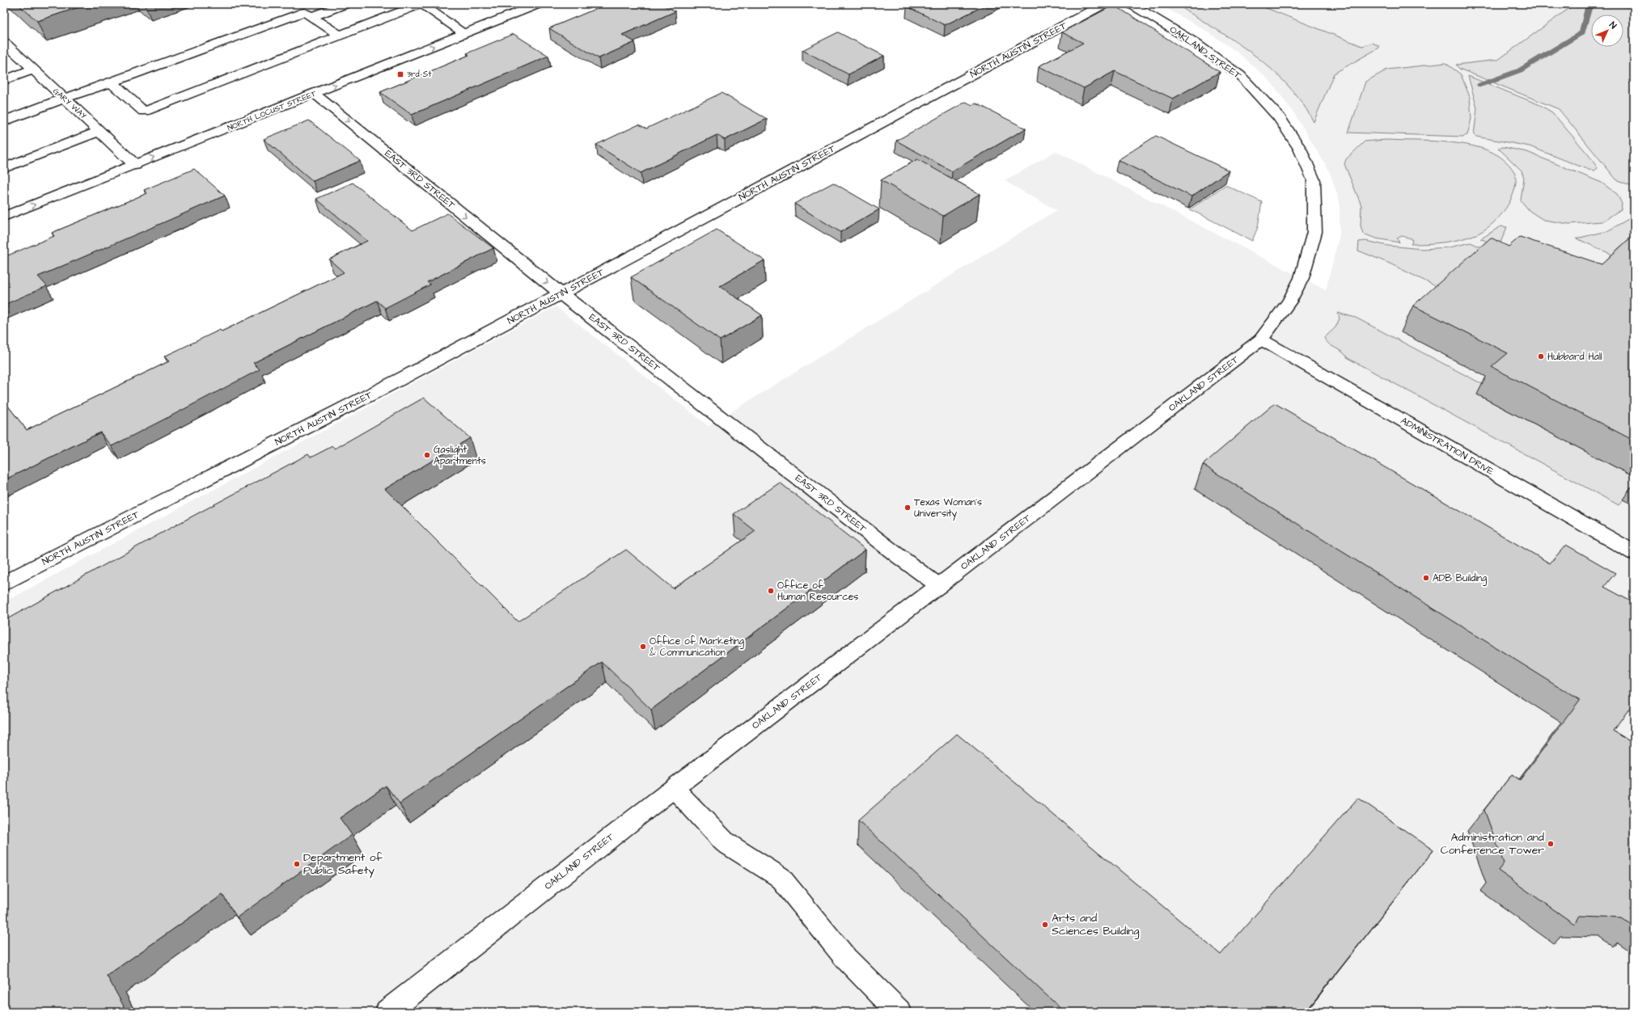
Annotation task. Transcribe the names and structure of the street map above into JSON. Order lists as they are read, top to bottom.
{
  "streets": {
    "street": [
      "NORTH AUSTIN STREET",
      "OAKLAND STREET",
      "GARY WAY",
      "NORTH LOCUST STREET",
      "EAST 3RD STREET",
      "ADMINISTRATION DRIVE"
    ]
  },
  "crossings": [
    ["NORTH AUSTIN STREET", "EAST 3RD STREET"],
    ["OAKLAND STREET", "EAST 3RD STREET"],
    ["OAKLAND STREET", "ADMINISTRATION DRIVE"],
    ["GARY WAY", "NORTH LOCUST STREET"],
    ["NORTH LOCUST STREET", "EAST 3RD STREET"]
  ],
  "one_way": ["EAST 3RD STREET"],
  "places": {
    "transit": ["3rd St"],
    "other": [
      "Hubbard Hall",
      "Gaslight Apartments",
      "Texas Woman's University",
      "ADB Building",
      "Office of Human Resources",
      "Office of Marketing & Communication",
      "Administration and Conference Tower",
      "Department of Public Safety",
      "Arts and Sciences Building"
    ]
  },
  "north": "top right"
}
